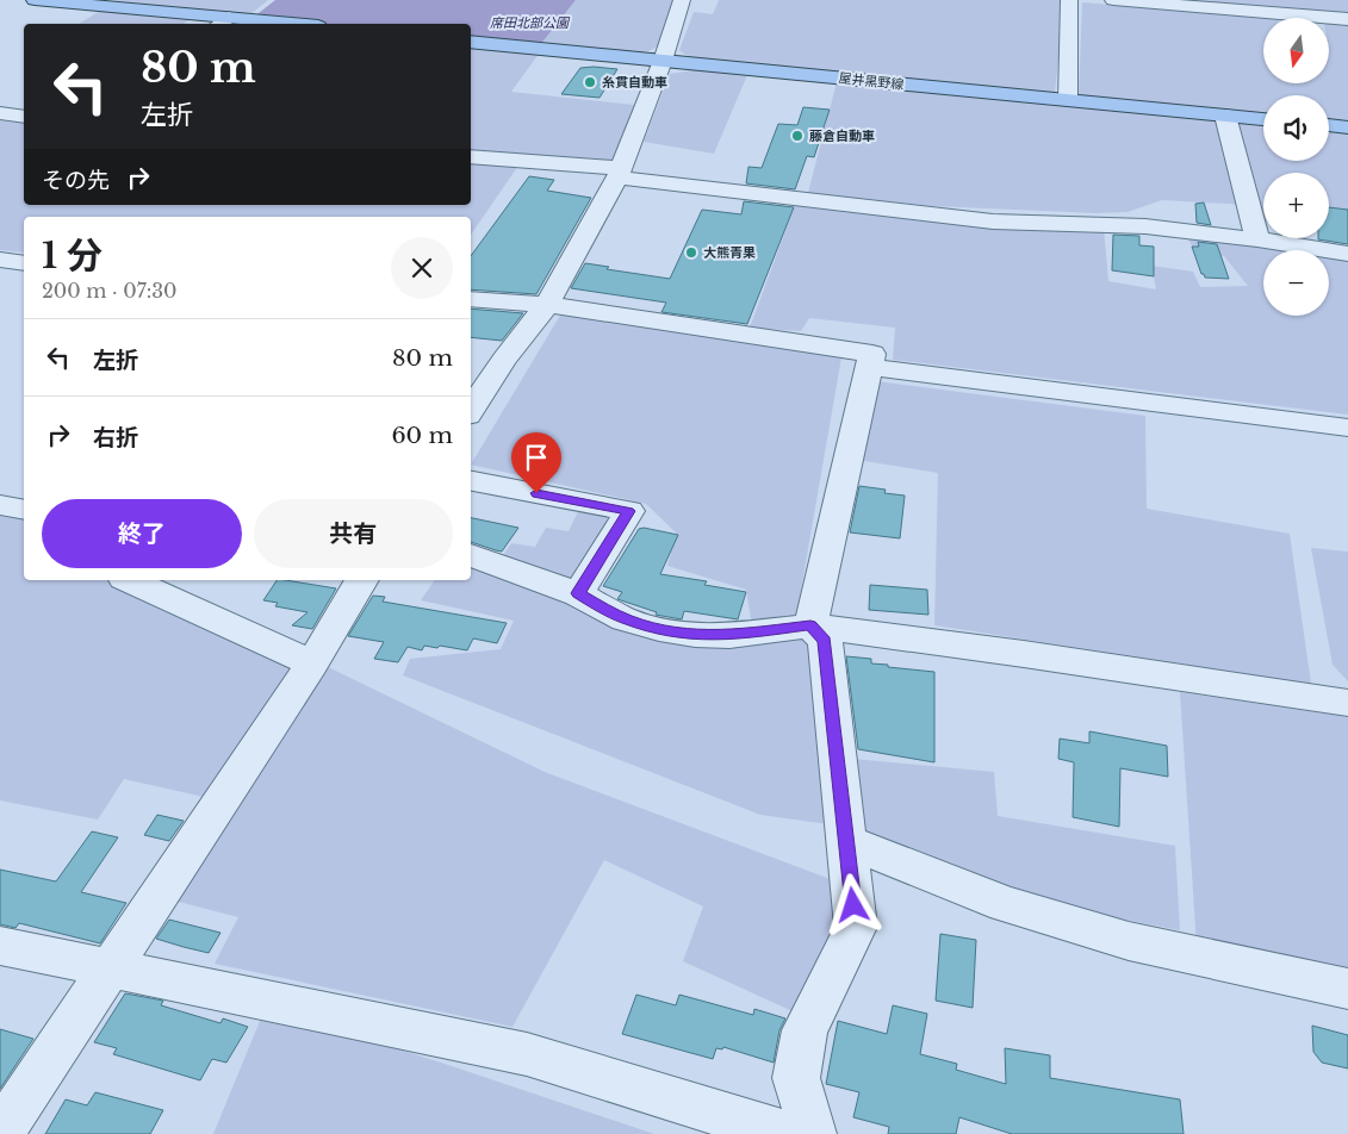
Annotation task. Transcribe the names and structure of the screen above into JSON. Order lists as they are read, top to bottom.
{
  "streets": {
    "main road": ["屋井黒野線"]
  },
  "parks": ["席田北部公園"],
  "places": ["糸貫自動車", "藤倉自動車", "大熊青果"],
  "north": "bottom",
  "page": {
    "map_buttons": ["+", "−"],
    "turn": ["80 m", "左折"],
    "then": "その先",
    "heading": ["1 分", "200 m · 07:30"],
    "list": [
      {
        "name": "左折",
        "value": "80 m"
      },
      {
        "name": "右折",
        "value": "60 m"
      }
    ],
    "buttons": ["終了", "共有"]
  }
}
